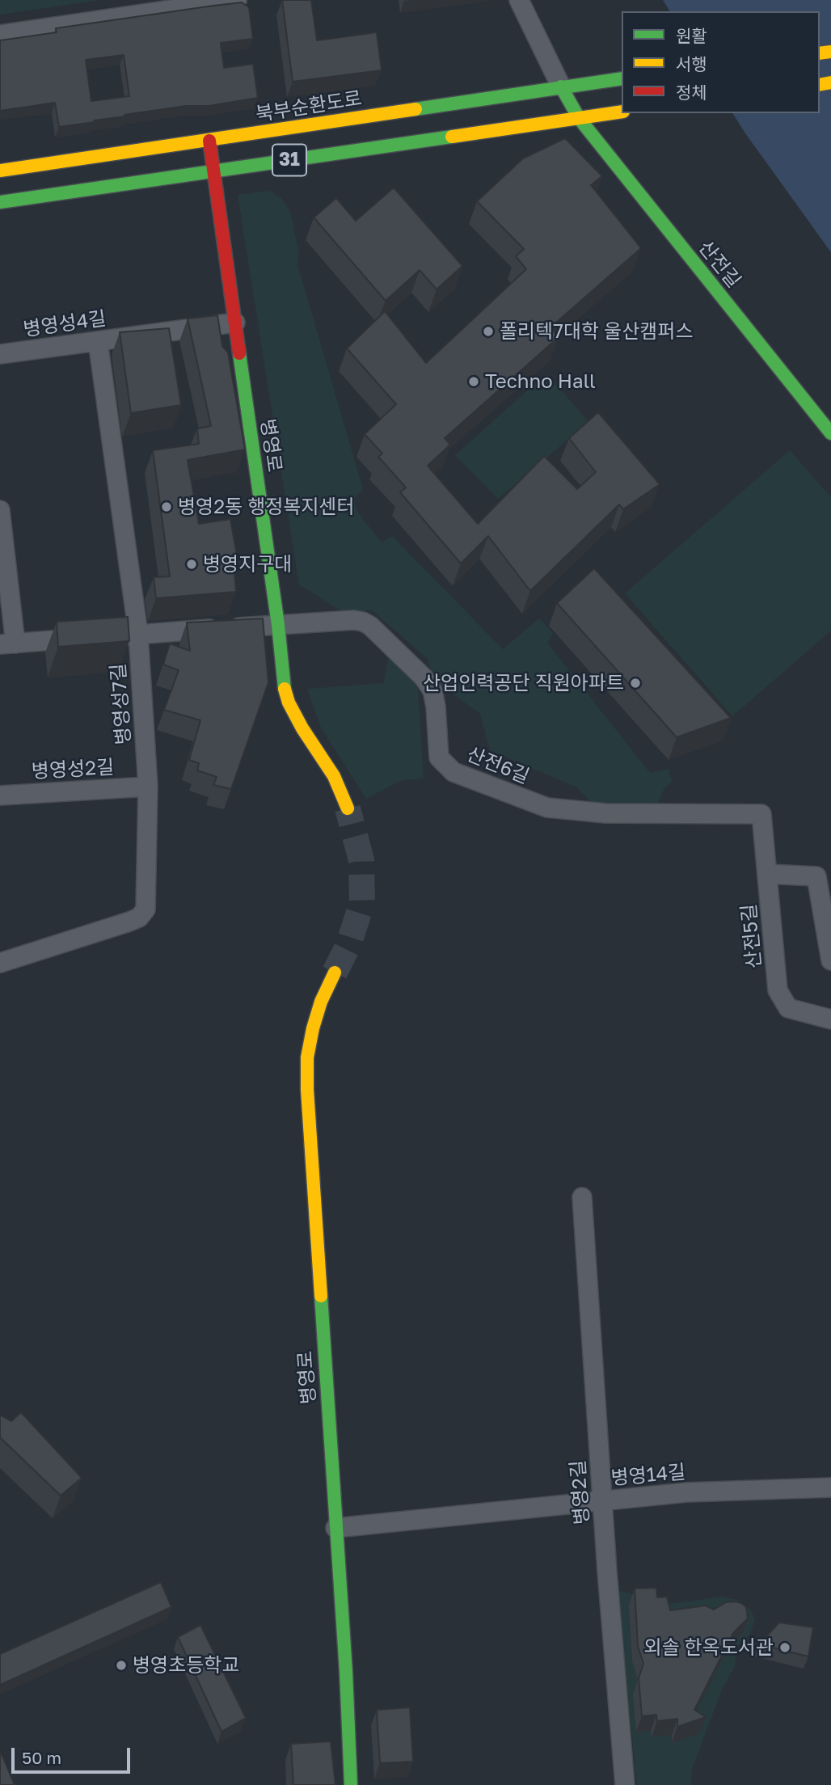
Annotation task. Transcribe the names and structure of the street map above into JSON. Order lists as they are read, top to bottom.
{
  "streets": {
    "street": [
      "북부순환도로",
      "31",
      "산전길",
      "병영성4길",
      "병영로",
      "병영성7길",
      "산전6길",
      "병영성2길",
      "산전5길",
      "병영14길",
      "병영2길"
    ]
  },
  "crossings": [
    ["북부순환도로", "산전길"],
    ["북부순환도로", "병영로"],
    ["31", "산전길"],
    ["31", "병영로"],
    ["병영성4길", "병영로"],
    ["병영성4길", "병영성7길"],
    ["병영로", "산전6길"],
    ["병영로", "병영14길"],
    ["병영성7길", "산전6길"],
    ["병영성7길", "병영성2길"],
    ["산전6길", "산전5길"],
    ["병영14길", "병영2길"]
  ],
  "places": [
    "폴리텍7대학 울산캠퍼스",
    "Techno Hall",
    "병영2동 행정복지센터",
    "병영지구대",
    "산업인력공단 직원아파트",
    "외솔 한옥도서관",
    "병영초등학교"
  ],
  "legend": ["원활", "서행", "정체"],
  "scale_bar": "50 m"
}
